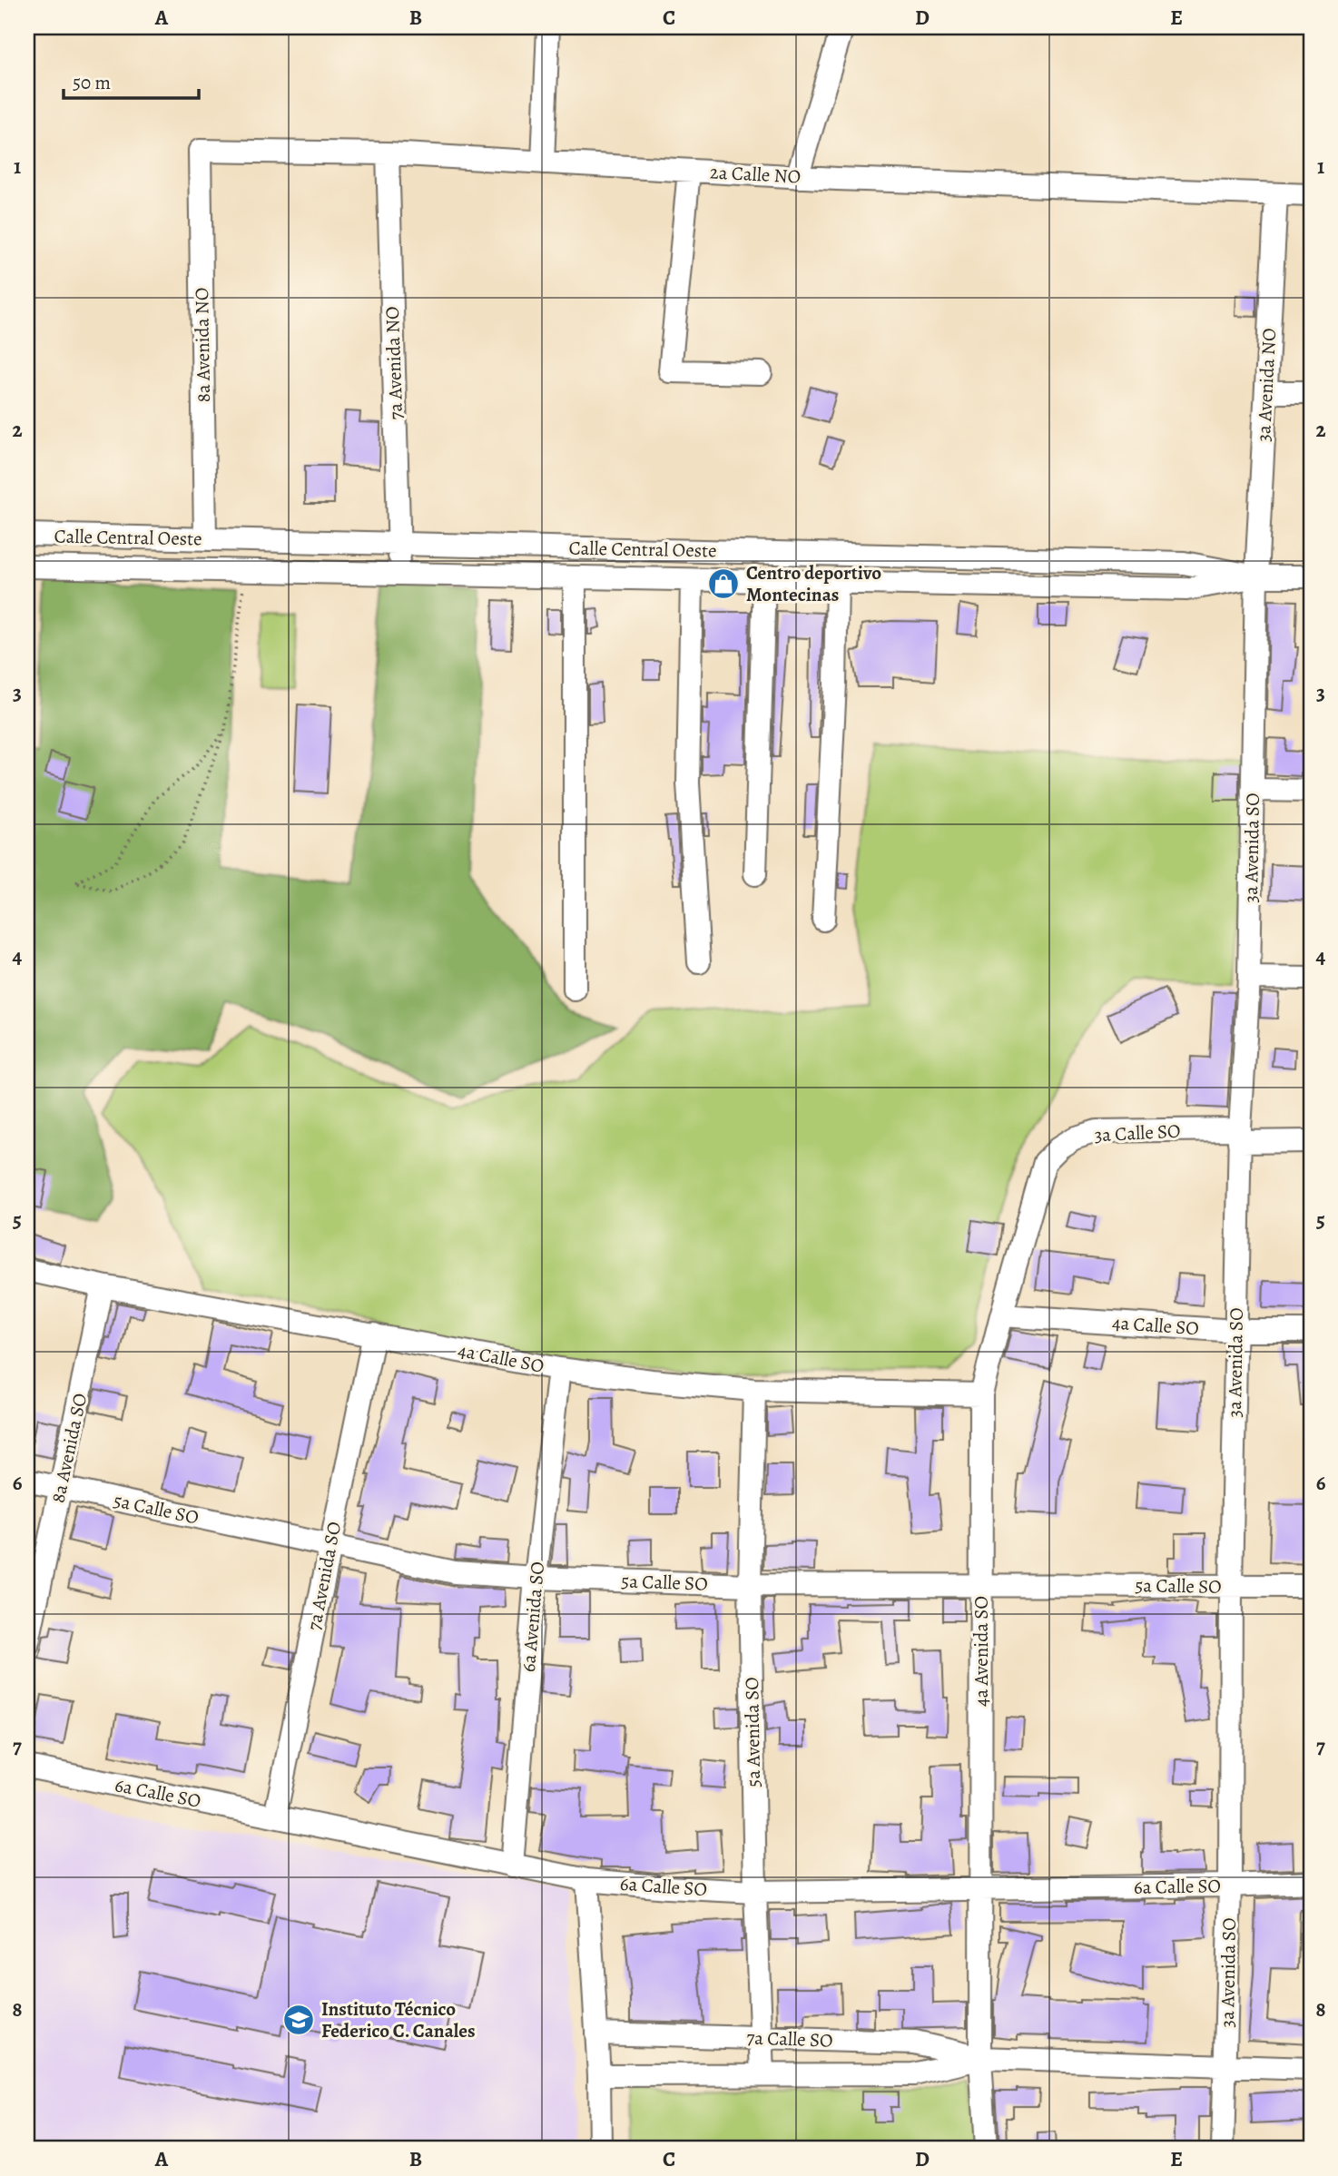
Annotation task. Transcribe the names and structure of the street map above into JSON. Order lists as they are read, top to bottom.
{
  "streets": {
    "street": [
      "2a Calle NO",
      "8a Avenida NO",
      "7a Avenida NO",
      "3a Avenida NO",
      "Calle Central Oeste",
      "3a Avenida SO",
      "3a Calle SO",
      "4a Calle SO",
      "8a Avenida SO",
      "5a Calle SO",
      "7a Avenida SO",
      "6a Avenida SO",
      "4a Avenida SO",
      "5a Avenida SO",
      "6a Calle SO",
      "7a Calle SO"
    ]
  },
  "crossings": [
    ["2a Calle NO", "8a Avenida NO"],
    ["2a Calle NO", "7a Avenida NO"],
    ["2a Calle NO", "3a Avenida NO"],
    ["8a Avenida NO", "Calle Central Oeste"],
    ["7a Avenida NO", "Calle Central Oeste"],
    ["3a Avenida NO", "Calle Central Oeste"],
    ["3a Avenida NO", "3a Avenida SO"],
    ["Calle Central Oeste", "3a Avenida SO"],
    ["3a Avenida SO", "3a Calle SO"],
    ["3a Avenida SO", "4a Calle SO"],
    ["3a Avenida SO", "5a Calle SO"],
    ["3a Avenida SO", "6a Calle SO"],
    ["3a Avenida SO", "7a Calle SO"],
    ["3a Calle SO", "4a Avenida SO"],
    ["4a Calle SO", "8a Avenida SO"],
    ["4a Calle SO", "7a Avenida SO"],
    ["4a Calle SO", "6a Avenida SO"],
    ["4a Calle SO", "4a Avenida SO"],
    ["4a Calle SO", "5a Avenida SO"],
    ["8a Avenida SO", "5a Calle SO"],
    ["5a Calle SO", "7a Avenida SO"],
    ["5a Calle SO", "6a Avenida SO"],
    ["5a Calle SO", "4a Avenida SO"],
    ["5a Calle SO", "5a Avenida SO"],
    ["7a Avenida SO", "6a Calle SO"],
    ["6a Avenida SO", "6a Calle SO"],
    ["4a Avenida SO", "6a Calle SO"],
    ["4a Avenida SO", "7a Calle SO"],
    ["5a Avenida SO", "6a Calle SO"],
    ["5a Avenida SO", "7a Calle SO"]
  ],
  "places": {
    "shop": ["Centro deportivo Montecinas"],
    "school or university": ["Instituto Técnico Federico C. Canales"]
  },
  "scale_bar": "50 m",
  "grid": {
    "columns": [
      "A",
      "B",
      "C",
      "D",
      "E"
    ],
    "rows": [
      "1",
      "2",
      "3",
      "4",
      "5",
      "6",
      "7",
      "8"
    ]
  }
}
